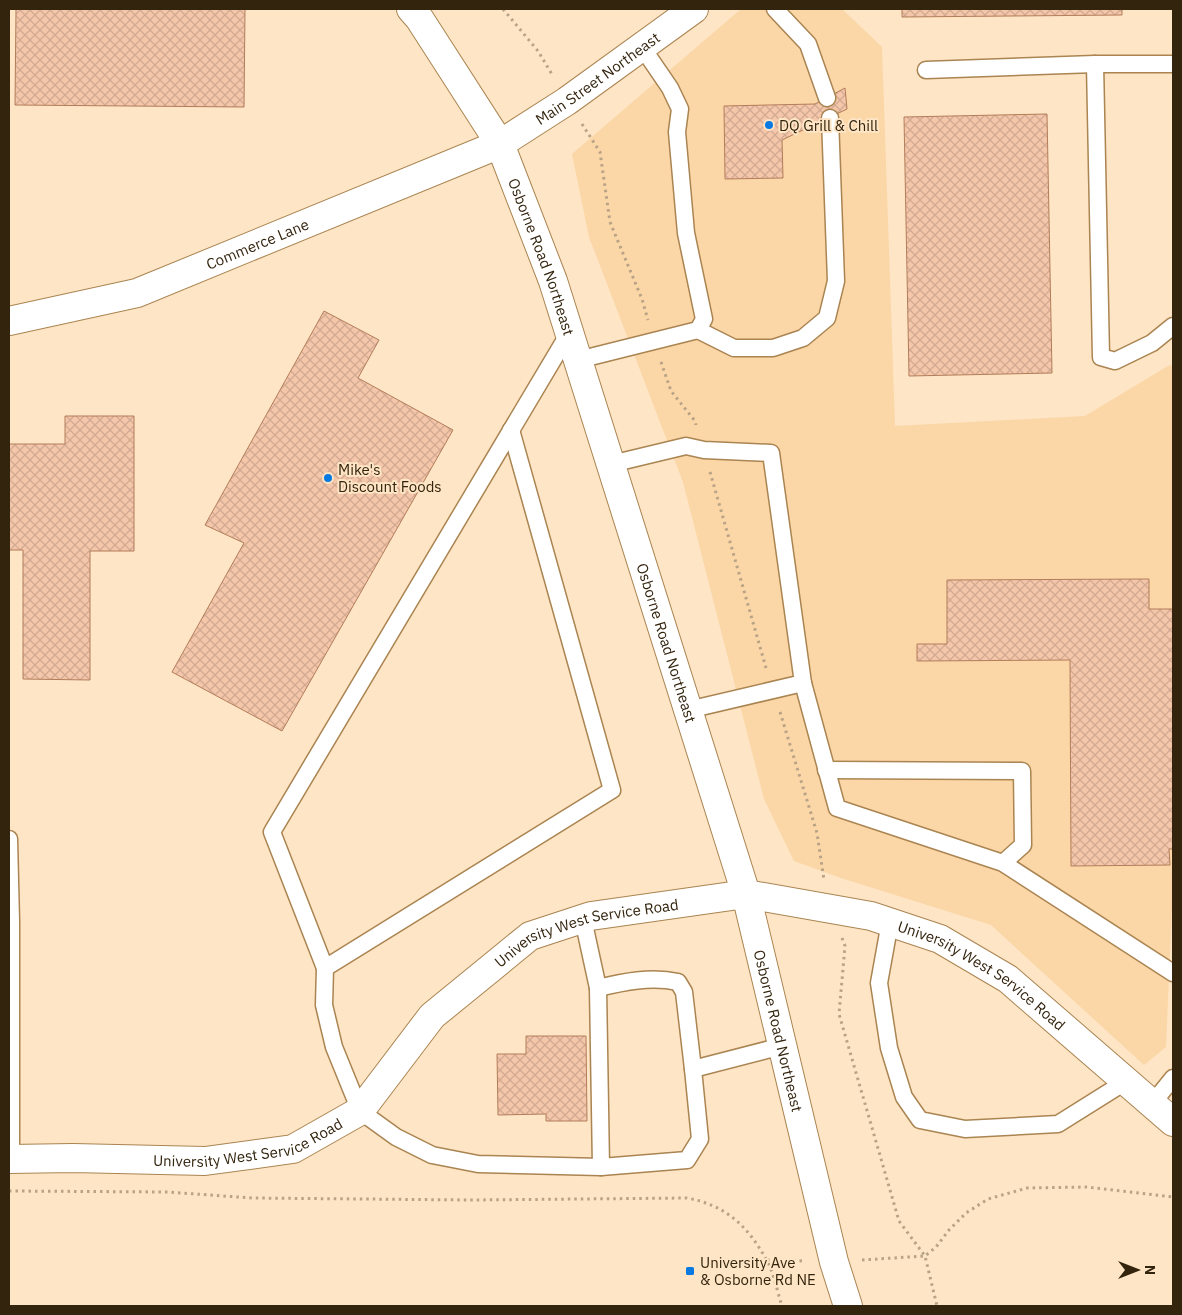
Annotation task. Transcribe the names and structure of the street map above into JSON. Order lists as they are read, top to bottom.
{
  "streets": {
    "street": [
      "Main Street Northeast",
      "Commerce Lane",
      "Osborne Road Northeast",
      "University West Service Road"
    ]
  },
  "crossings": [
    ["Main Street Northeast", "Commerce Lane"],
    ["Main Street Northeast", "Osborne Road Northeast"],
    ["Commerce Lane", "Osborne Road Northeast"],
    ["Osborne Road Northeast", "University West Service Road"]
  ],
  "places": {
    "other": ["DQ Grill & Chill", "Mike's Discount Foods"],
    "transit": ["University Ave & Osborne Rd NE"]
  },
  "north": "right"
}
